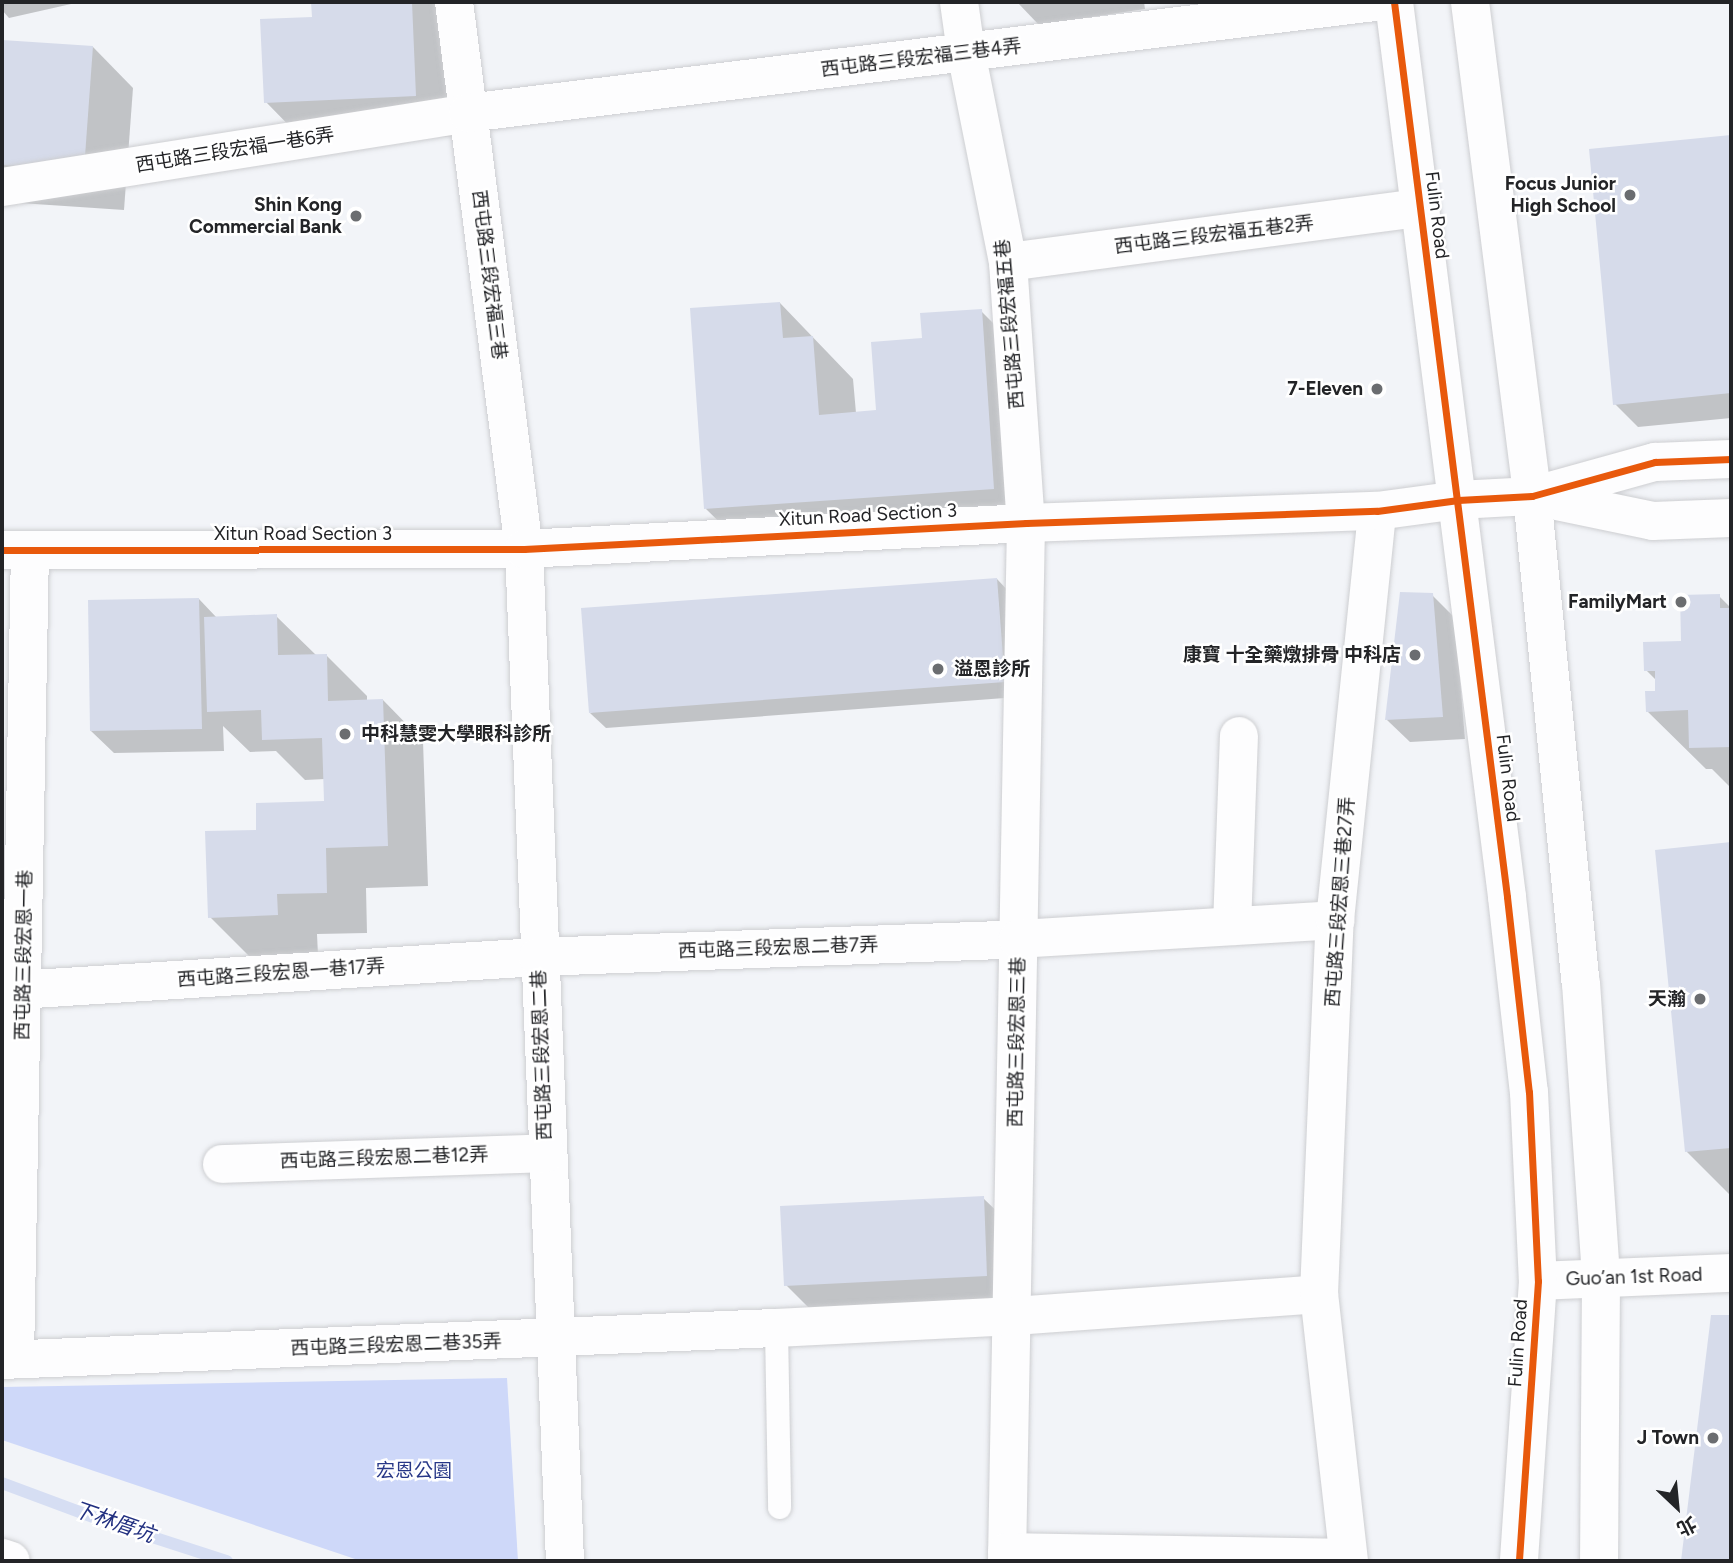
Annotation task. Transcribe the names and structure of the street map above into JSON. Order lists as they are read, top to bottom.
{
  "streets": {
    "street": [
      "西屯路三段宏福三巷4弄",
      "西屯路三段宏福一巷6弄",
      "Fulin Road",
      "西屯路三段宏福五巷2弄",
      "西屯路三段宏福三巷",
      "西屯路三段宏福五巷",
      "Xitun Road Section 3",
      "西屯路三段宏恩三巷27弄",
      "西屯路三段宏恩二巷7弄",
      "西屯路三段宏恩一巷",
      "西屯路三段宏恩一巷17弄",
      "西屯路三段宏恩三巷",
      "西屯路三段宏恩二巷",
      "西屯路三段宏恩二巷12弄",
      "Guo’an 1st Road",
      "西屯路三段宏恩二巷35弄"
    ]
  },
  "crossings": [
    ["西屯路三段宏福三巷4弄", "西屯路三段宏福一巷6弄"],
    ["西屯路三段宏福三巷4弄", "西屯路三段宏福三巷"],
    ["西屯路三段宏福三巷4弄", "西屯路三段宏福五巷"],
    ["西屯路三段宏福一巷6弄", "西屯路三段宏福三巷"],
    ["Fulin Road", "西屯路三段宏福五巷2弄"],
    ["Fulin Road", "Xitun Road Section 3"],
    ["Fulin Road", "Guo’an 1st Road"],
    ["西屯路三段宏福五巷2弄", "西屯路三段宏福五巷"],
    ["西屯路三段宏福三巷", "Xitun Road Section 3"],
    ["西屯路三段宏福三巷", "西屯路三段宏恩二巷"],
    ["西屯路三段宏福五巷", "Xitun Road Section 3"],
    ["西屯路三段宏福五巷", "西屯路三段宏恩三巷"],
    ["Xitun Road Section 3", "西屯路三段宏恩三巷27弄"],
    ["Xitun Road Section 3", "西屯路三段宏恩一巷"],
    ["Xitun Road Section 3", "西屯路三段宏恩三巷"],
    ["Xitun Road Section 3", "西屯路三段宏恩二巷"],
    ["西屯路三段宏恩三巷27弄", "西屯路三段宏恩二巷7弄"],
    ["西屯路三段宏恩二巷7弄", "西屯路三段宏恩一巷17弄"],
    ["西屯路三段宏恩二巷7弄", "西屯路三段宏恩三巷"],
    ["西屯路三段宏恩二巷7弄", "西屯路三段宏恩二巷"],
    ["西屯路三段宏恩一巷", "西屯路三段宏恩一巷17弄"],
    ["西屯路三段宏恩一巷", "西屯路三段宏恩二巷35弄"],
    ["西屯路三段宏恩一巷17弄", "西屯路三段宏恩二巷"],
    ["西屯路三段宏恩三巷", "西屯路三段宏恩二巷35弄"],
    ["西屯路三段宏恩二巷", "西屯路三段宏恩二巷12弄"],
    ["西屯路三段宏恩二巷", "西屯路三段宏恩二巷35弄"]
  ],
  "water": ["下林厝坑"],
  "parks": ["宏恩公園"],
  "places": [
    "Focus Junior High School",
    "Shin Kong Commercial Bank",
    "7-Eleven",
    "FamilyMart",
    "康寶 十全藥燉排骨 中科店",
    "溢恩診所",
    "中科慧雯大學眼科診所",
    "天瀚",
    "J Town"
  ],
  "north": "bottom right"
}
